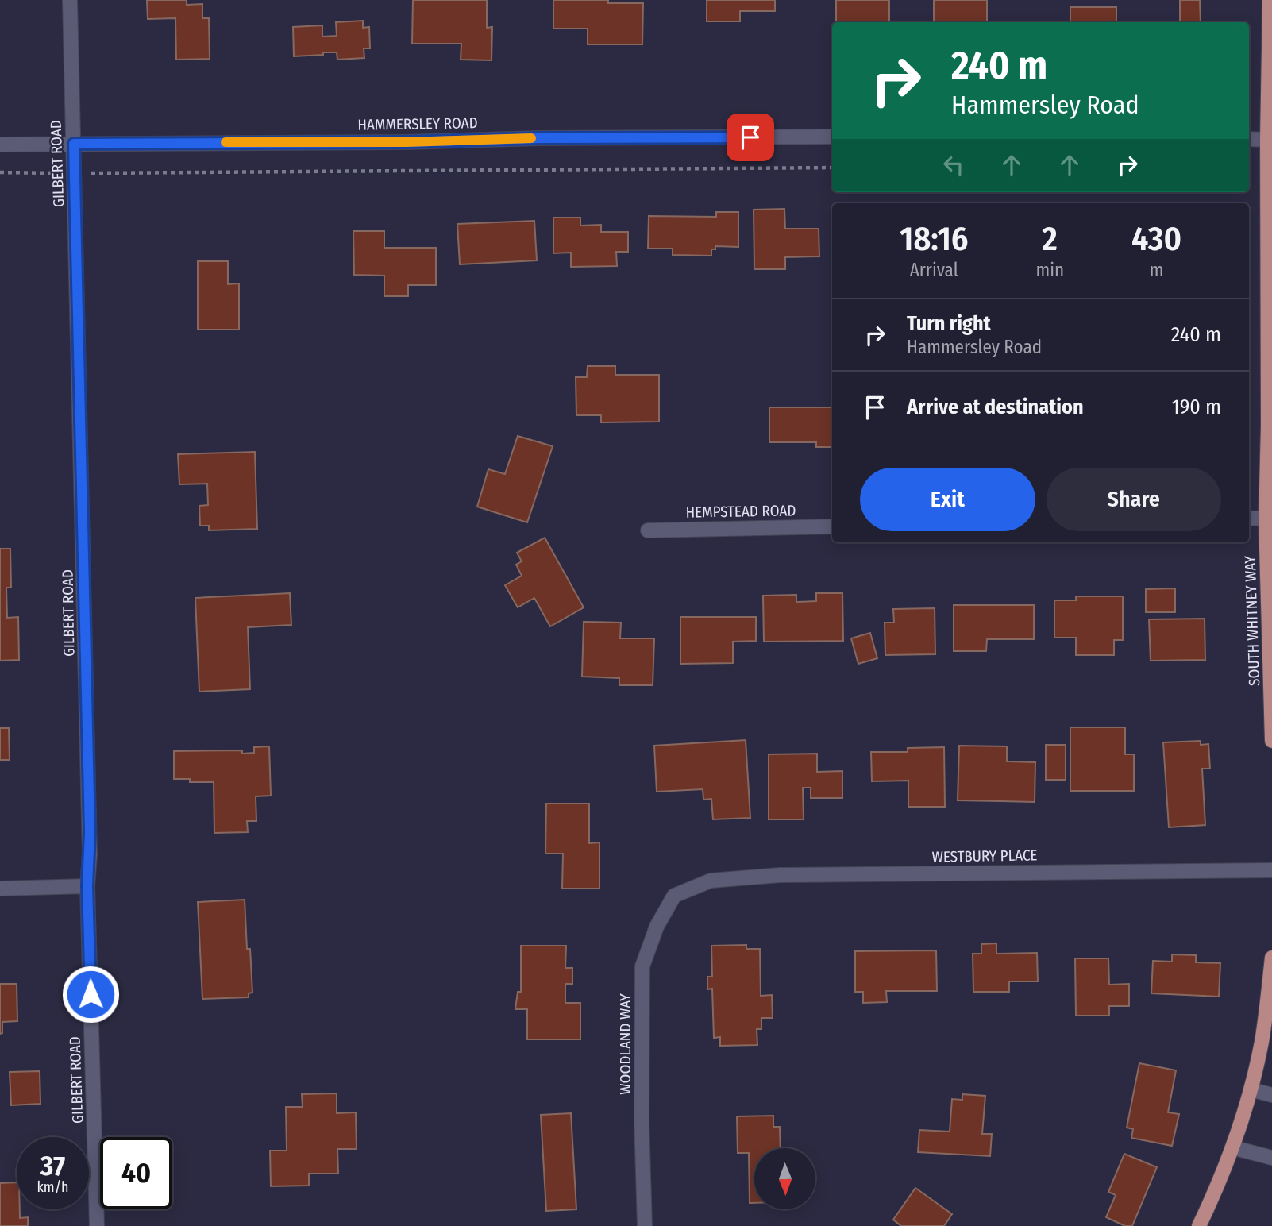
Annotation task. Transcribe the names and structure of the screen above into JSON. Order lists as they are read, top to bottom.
{
  "streets": {
    "main road": ["SOUTH WHITNEY WAY"],
    "street": [
      "HAMMERSLEY ROAD",
      "GILBERT ROAD",
      "HEMPSTEAD ROAD",
      "WESTBURY PLACE",
      "WOODLAND WAY"
    ]
  },
  "crossings": [
    ["HAMMERSLEY ROAD", "GILBERT ROAD"],
    ["WESTBURY PLACE", "WOODLAND WAY"]
  ],
  "north": "bottom",
  "page": {
    "turn": ["240 m", "Hammersley Road"],
    "eta": [
      "18:16",
      "Arrival",
      "2",
      "min",
      "430",
      "m"
    ],
    "list": [
      {
        "name": "Turn right",
        "note": "Hammersley Road",
        "value": "240 m"
      },
      {
        "name": "Arrive at destination",
        "value": "190 m"
      }
    ],
    "buttons": ["Exit", "Share"],
    "speed": "37 km/h",
    "limit": "40"
  }
}
